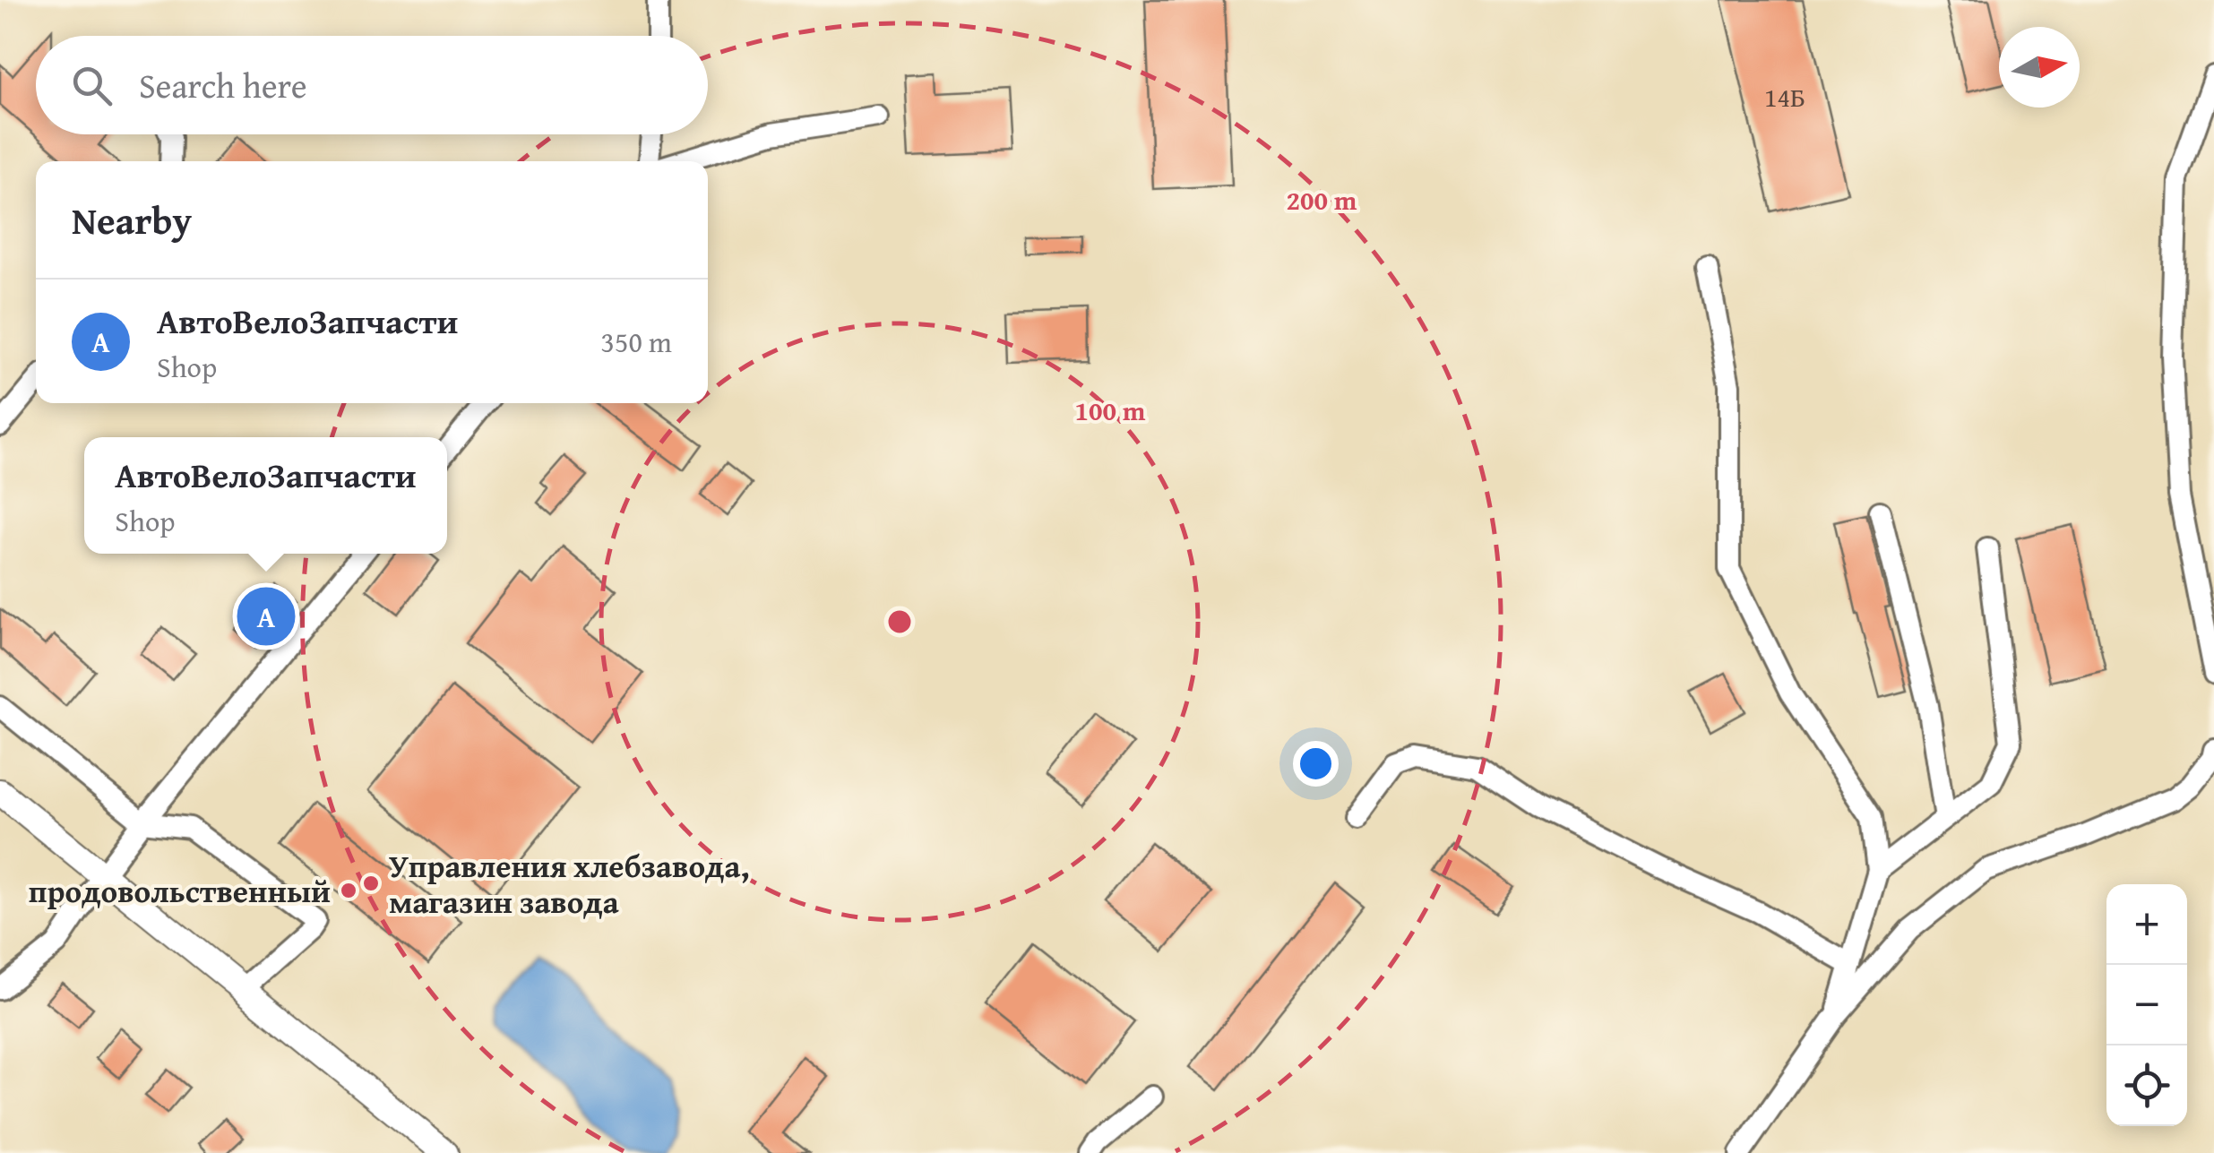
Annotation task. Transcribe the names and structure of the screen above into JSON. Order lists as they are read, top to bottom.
{
  "places": ["Управления хлебзавода, магазин завода", "продовольственный"],
  "house_numbers": ["14Б"],
  "north": "right",
  "page": {
    "search": "Search here",
    "heading": "Nearby",
    "list": [
      {
        "mark": "A",
        "name": "АвтоВелоЗапчасти",
        "note": "Shop",
        "value": "350 m"
      }
    ],
    "popup": ["АвтоВелоЗапчасти", "Shop"],
    "pins": "A",
    "map_buttons": ["+", "−"]
  },
  "rings": ["200 m", "100 m"]
}
